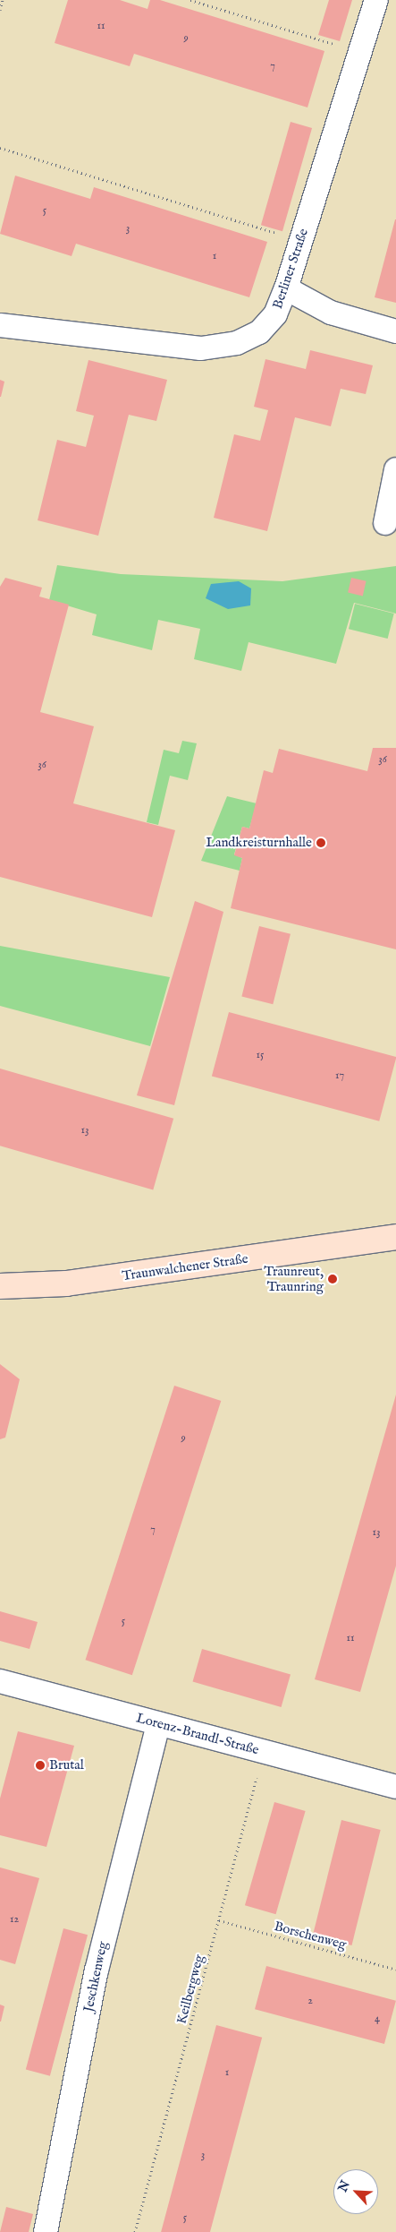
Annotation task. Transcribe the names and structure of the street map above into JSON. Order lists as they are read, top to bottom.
{
  "streets": {
    "main road": ["Traunwalchener Straße"],
    "street": ["Berliner Straße", "Lorenz-Brandl-Straße", "Jeschkenweg"],
    "path": ["Borschenweg", "Keilbergweg"]
  },
  "crossings": [
    ["Lorenz-Brandl-Straße", "Jeschkenweg"],
    ["Lorenz-Brandl-Straße", "Keilbergweg"],
    ["Borschenweg", "Keilbergweg"]
  ],
  "places": ["Landkreisturnhalle", "Traunreut, Traunring", "Brutal"],
  "house_numbers": [
    "11",
    "9",
    "7",
    "5",
    "3",
    "1",
    "36",
    "36",
    "15",
    "17",
    "13",
    "9",
    "7",
    "13",
    "5",
    "11",
    "12",
    "2",
    "4",
    "1",
    "3",
    "5"
  ],
  "north": "top left"
}
